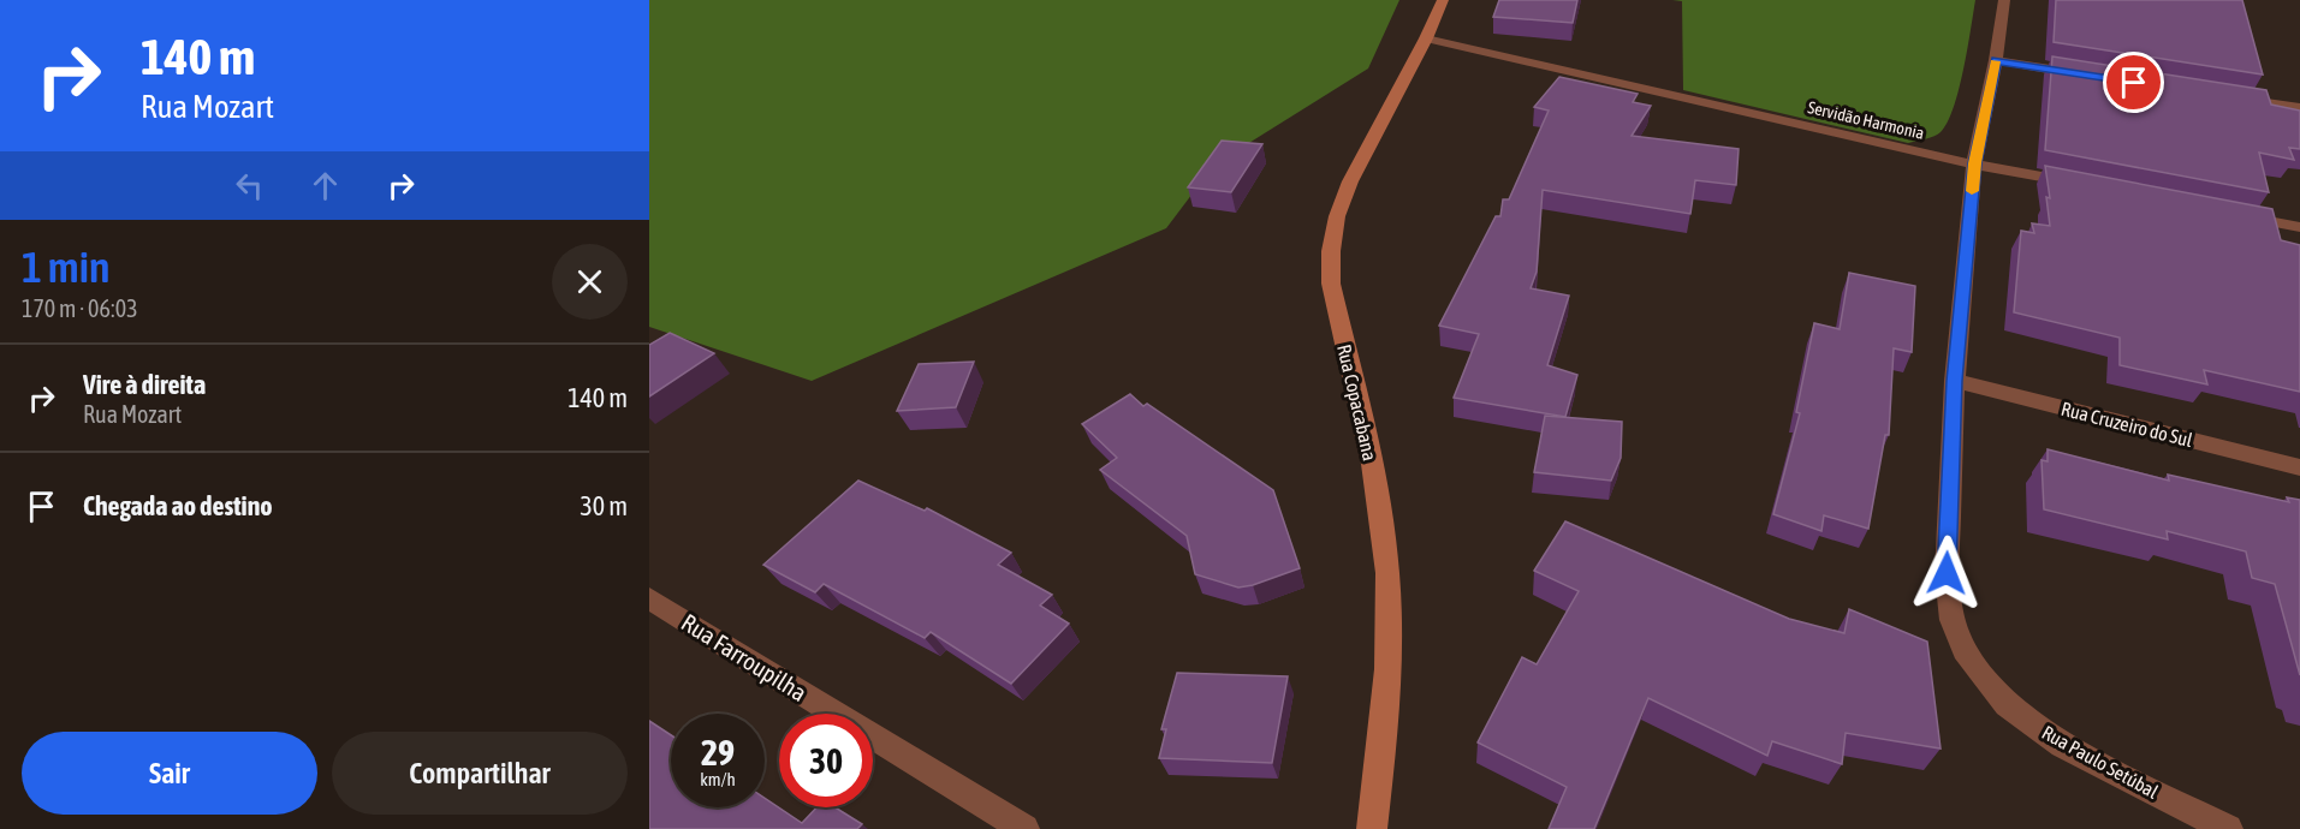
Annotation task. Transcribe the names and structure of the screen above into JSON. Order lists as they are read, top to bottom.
{
  "streets": {
    "main road": ["Rua Copacabana"],
    "street": [
      "Servidão Harmonia",
      "Rua Cruzeiro do Sul",
      "Rua Farroupilha",
      "Rua Paulo Setúbal"
    ]
  },
  "crossings": [
    ["Servidão Harmonia", "Rua Copacabana"],
    ["Servidão Harmonia", "Rua Paulo Setúbal"],
    ["Rua Cruzeiro do Sul", "Rua Paulo Setúbal"]
  ],
  "page": {
    "turn": ["140 m", "Rua Mozart"],
    "heading": ["1 min", "170 m · 06:03"],
    "list": [
      {
        "name": "Vire à direita",
        "note": "Rua Mozart",
        "value": "140 m"
      },
      {
        "name": "Chegada ao destino",
        "value": "30 m"
      }
    ],
    "speed": "29 km/h",
    "limit": "30",
    "buttons": ["Sair", "Compartilhar"]
  }
}
